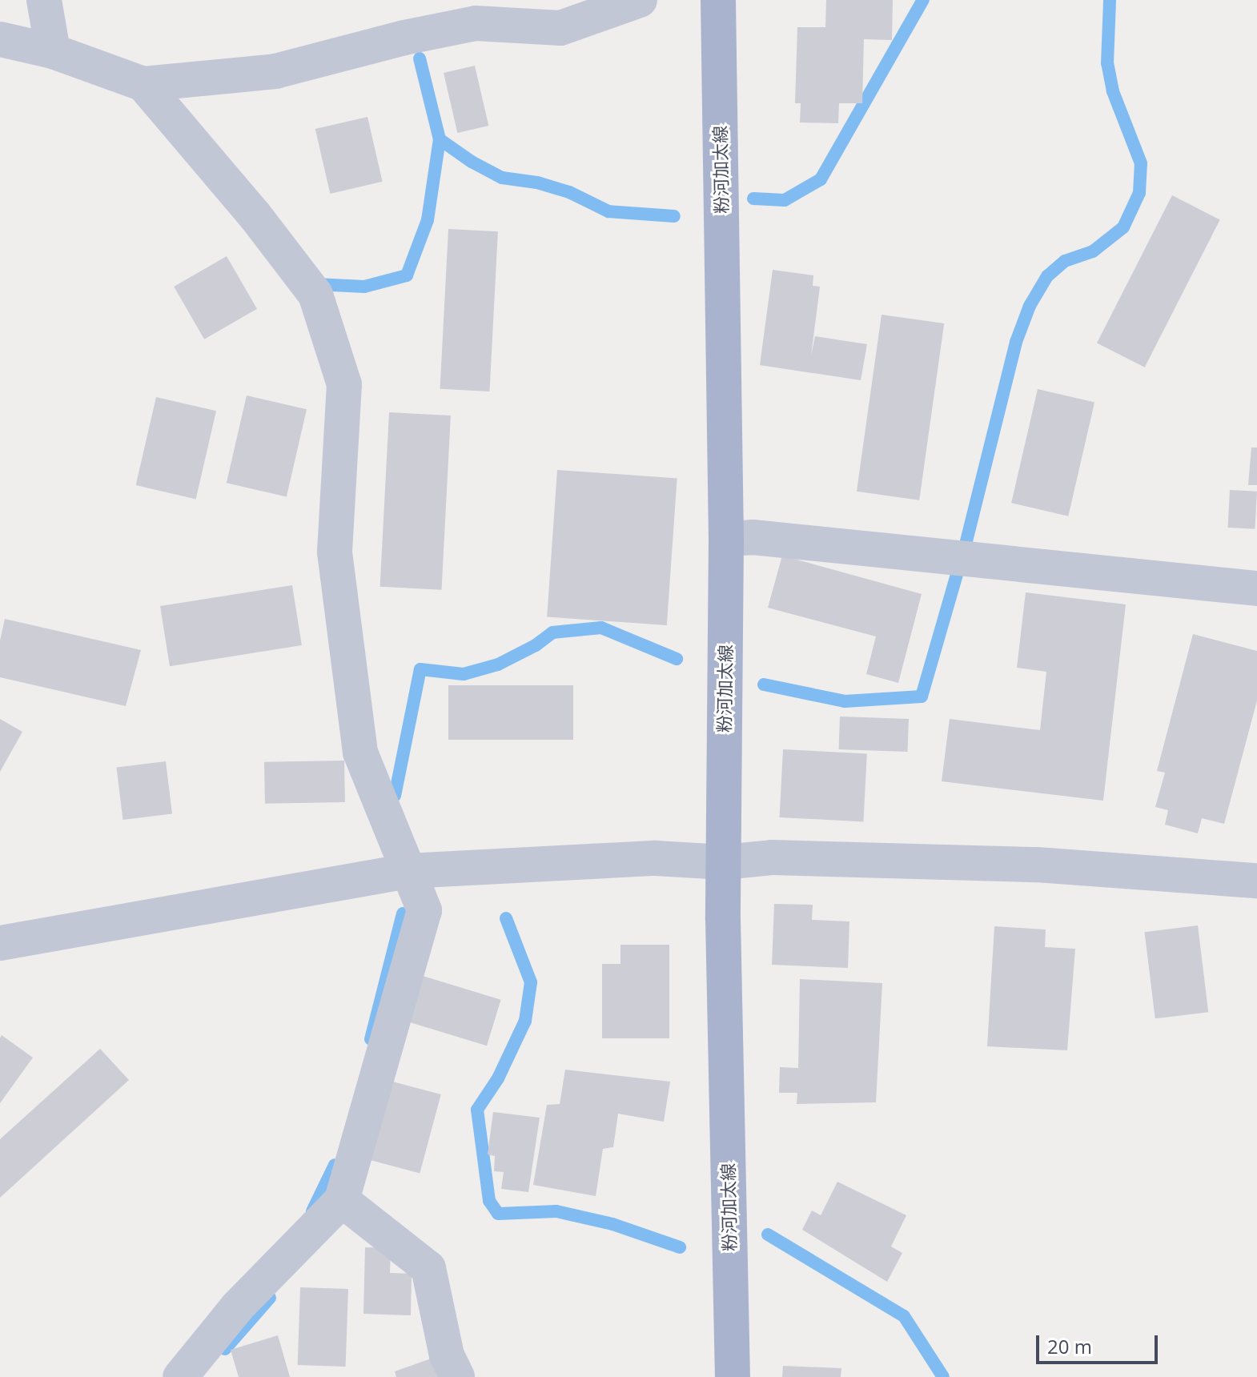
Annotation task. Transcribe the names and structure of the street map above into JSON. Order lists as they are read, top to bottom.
{
  "streets": {
    "main road": ["粉河加太線"]
  },
  "scale_bar": "20 m"
}
